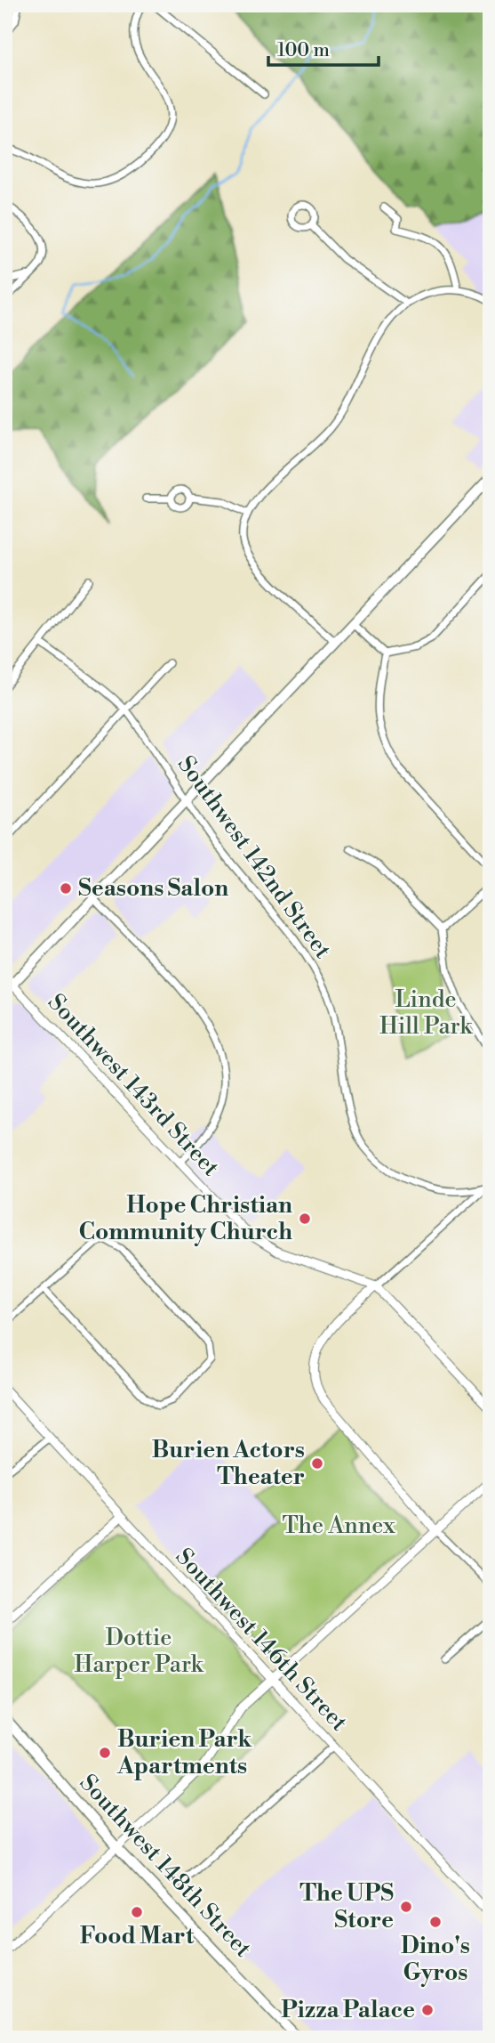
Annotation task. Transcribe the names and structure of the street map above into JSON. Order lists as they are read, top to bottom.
{
  "streets": {
    "main road": ["Southwest 148th Street"],
    "street": ["Southwest 142nd Street", "Southwest 143rd Street", "Southwest 146th Street"]
  },
  "parks": ["Linde Hill Park", "The Annex", "Dottie Harper Park"],
  "places": [
    "Seasons Salon",
    "Hope Christian Community Church",
    "Burien Actors Theater",
    "Burien Park Apartments",
    "The UPS Store",
    "Food Mart",
    "Dino's Gyros",
    "Pizza Palace"
  ],
  "scale_bar": "100 m"
}
